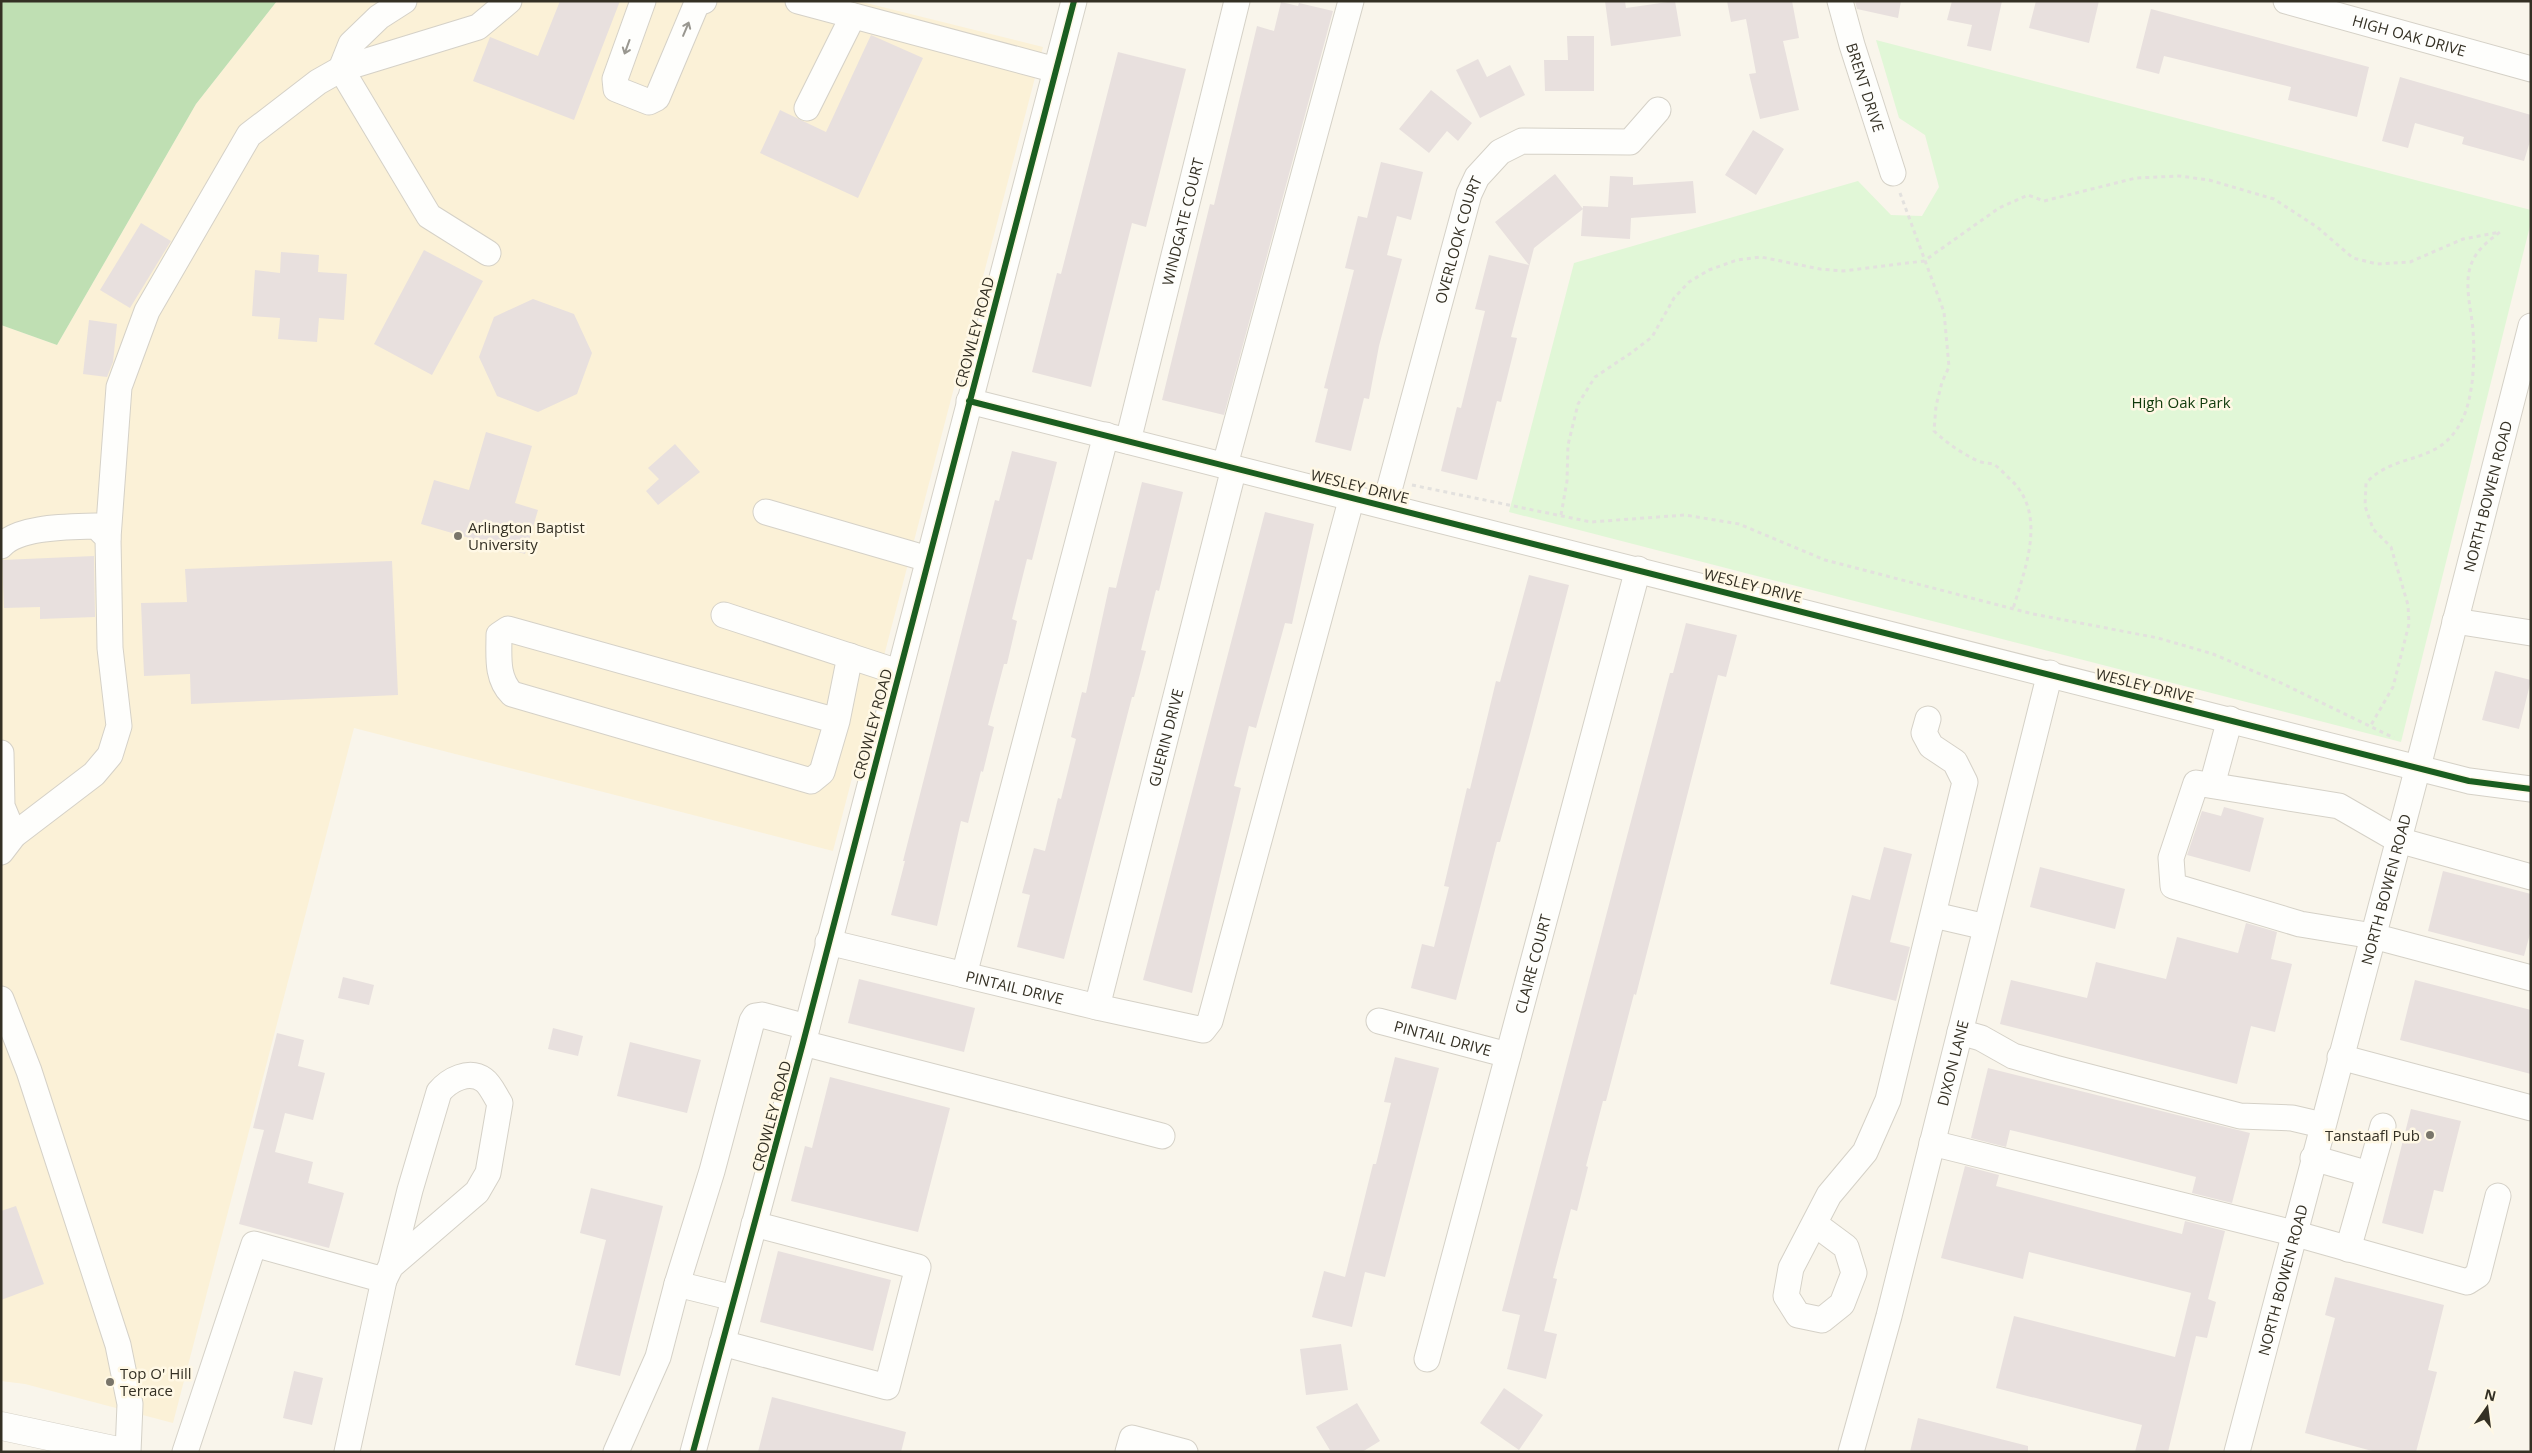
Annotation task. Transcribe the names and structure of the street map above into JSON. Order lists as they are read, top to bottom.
{
  "streets": {
    "street": [
      "HIGH OAK DRIVE",
      "BRENT DRIVE",
      "WINDGATE COURT",
      "OVERLOOK COURT",
      "CROWLEY ROAD",
      "WESLEY DRIVE",
      "NORTH BOWEN ROAD",
      "GUERIN DRIVE",
      "CLAIRE COURT",
      "PINTAIL DRIVE",
      "DIXON LANE"
    ]
  },
  "crossings": [
    ["WINDGATE COURT", "WESLEY DRIVE"],
    ["WINDGATE COURT", "PINTAIL DRIVE"],
    ["OVERLOOK COURT", "WESLEY DRIVE"],
    ["CROWLEY ROAD", "WESLEY DRIVE"],
    ["CROWLEY ROAD", "PINTAIL DRIVE"],
    ["WESLEY DRIVE", "NORTH BOWEN ROAD"],
    ["WESLEY DRIVE", "GUERIN DRIVE"],
    ["WESLEY DRIVE", "CLAIRE COURT"],
    ["WESLEY DRIVE", "PINTAIL DRIVE"],
    ["WESLEY DRIVE", "DIXON LANE"],
    ["GUERIN DRIVE", "PINTAIL DRIVE"],
    ["CLAIRE COURT", "PINTAIL DRIVE"]
  ],
  "parks": ["High Oak Park"],
  "places": ["Arlington Baptist University", "Tanstaafl Pub", "Top O' Hill Terrace"],
  "north": "top"
}
